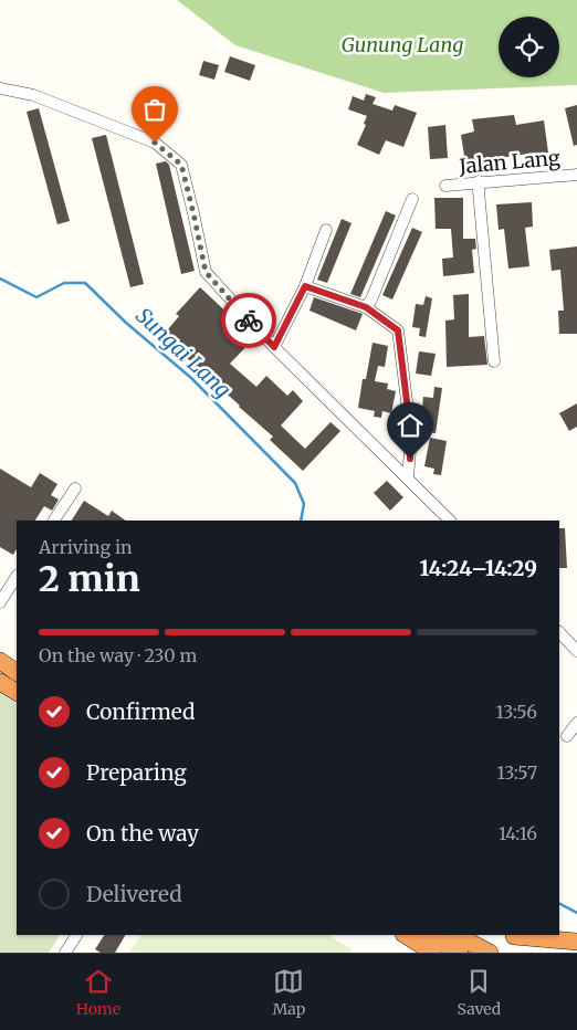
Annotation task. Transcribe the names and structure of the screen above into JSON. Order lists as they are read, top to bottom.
{
  "streets": {
    "street": ["Jalan Lang"]
  },
  "water": ["Sungai Lang"],
  "parks": ["Gunung Lang"],
  "page": {
    "heading": ["2 min", "Arriving in", "14:24–14:29"],
    "bar": "On the way · 230 m",
    "list": [
      ["Confirmed", "13:56"],
      ["Preparing", "13:57"],
      ["On the way", "14:16"],
      "Delivered"
    ],
    "tabs": ["Home", "Map", "Saved"]
  }
}
